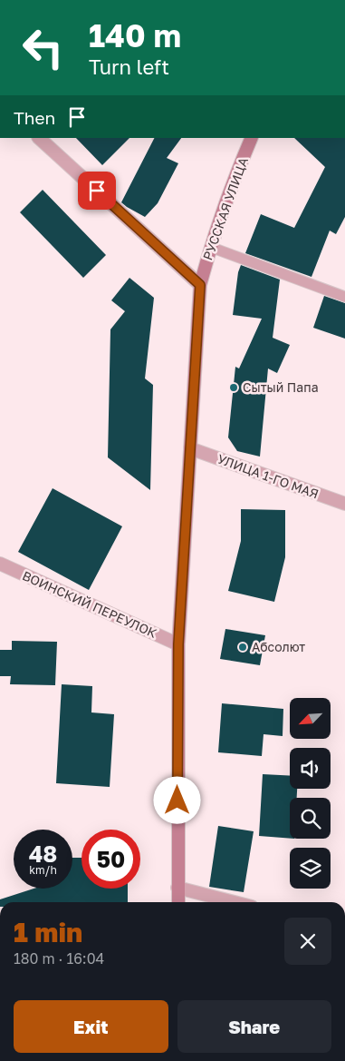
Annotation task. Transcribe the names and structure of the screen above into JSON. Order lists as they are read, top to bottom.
{
  "streets": {
    "main road": ["РУССКАЯ УЛИЦА"],
    "street": ["УЛИЦА 1-ГО МАЯ", "ВОИНСКИЙ ПЕРЕУЛОК"]
  },
  "crossings": [
    ["РУССКАЯ УЛИЦА", "УЛИЦА 1-ГО МАЯ"],
    ["РУССКАЯ УЛИЦА", "ВОИНСКИЙ ПЕРЕУЛОК"]
  ],
  "places": ["Сытый Папа", "Абсолют"],
  "north": "bottom left",
  "page": {
    "turn": ["140 m", "Turn left"],
    "then": "Then",
    "speed": "48 km/h",
    "limit": "50",
    "heading": ["1 min", "180 m · 16:04"],
    "buttons": ["Exit", "Share"]
  }
}
